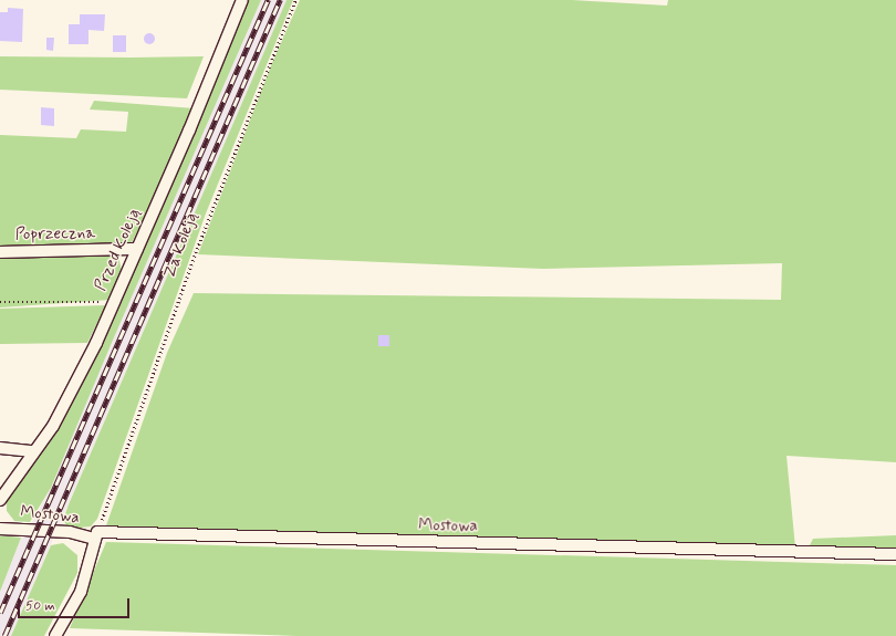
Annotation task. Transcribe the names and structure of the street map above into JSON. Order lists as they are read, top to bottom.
{
  "streets": {
    "street": ["Poprzeczna", "Przed Koleją", "Mostowa"],
    "path": ["Za Koleją"]
  },
  "crossings": [
    ["Poprzeczna", "Przed Koleją"]
  ],
  "scale_bar": "50 m"
}
